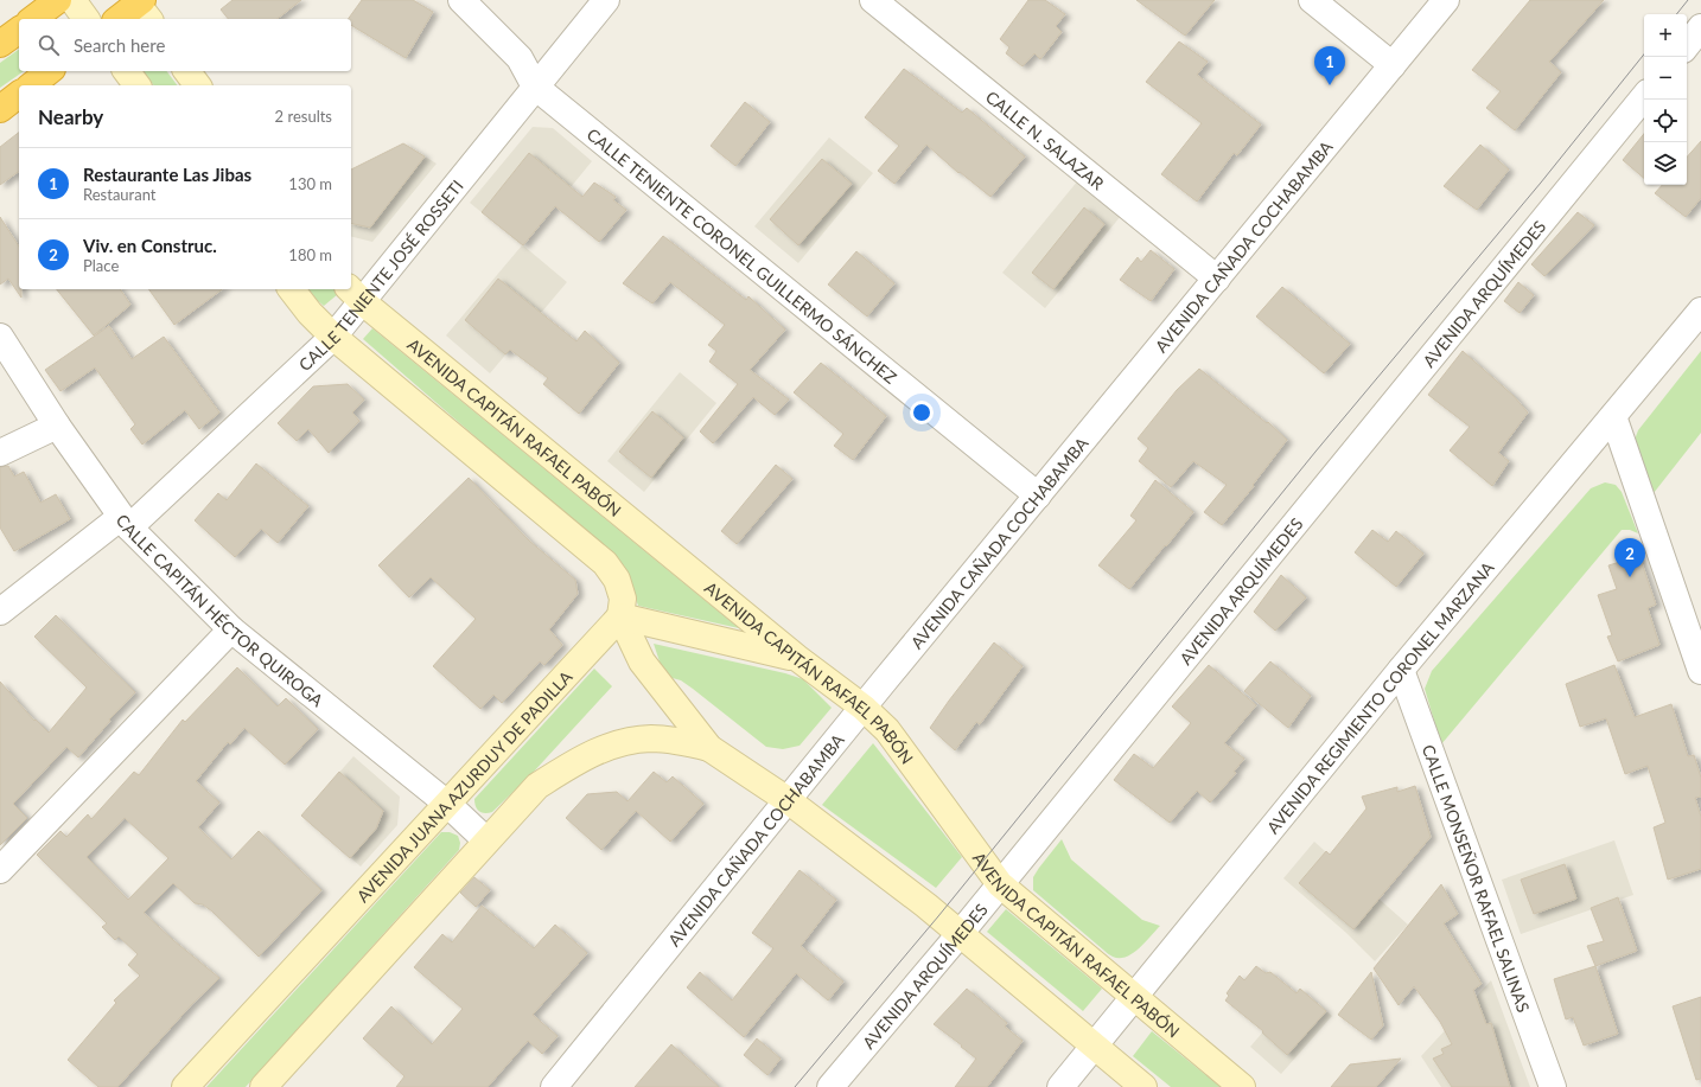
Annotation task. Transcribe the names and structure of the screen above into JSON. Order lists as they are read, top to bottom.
{
  "streets": {
    "main road": ["AVENIDA CAPITÁN RAFAEL PABÓN", "AVENIDA JUANA AZURDUY DE PADILLA"],
    "street": [
      "CALLE N. SALAZAR",
      "AVENIDA CAÑADA COCHABAMBA",
      "CALLE TENIENTE CORONEL GUILLERMO SÁNCHEZ",
      "CALLE TENIENTE JOSÉ ROSSETI",
      "AVENIDA ARQUÍMEDES",
      "CALLE CAPITÁN HÉCTOR QUIROGA",
      "AVENIDA REGIMIENTO CORONEL MARZANA",
      "CALLE MONSEÑOR RAFAEL SALINAS"
    ]
  },
  "crossings": [
    ["CALLE N. SALAZAR", "AVENIDA CAÑADA COCHABAMBA"],
    ["AVENIDA CAÑADA COCHABAMBA", "CALLE TENIENTE CORONEL GUILLERMO SÁNCHEZ"],
    ["AVENIDA CAÑADA COCHABAMBA", "AVENIDA CAPITÁN RAFAEL PABÓN"],
    ["CALLE TENIENTE CORONEL GUILLERMO SÁNCHEZ", "CALLE TENIENTE JOSÉ ROSSETI"],
    ["CALLE TENIENTE JOSÉ ROSSETI", "AVENIDA CAPITÁN RAFAEL PABÓN"],
    ["CALLE TENIENTE JOSÉ ROSSETI", "CALLE CAPITÁN HÉCTOR QUIROGA"],
    ["AVENIDA ARQUÍMEDES", "AVENIDA CAPITÁN RAFAEL PABÓN"],
    ["AVENIDA CAPITÁN RAFAEL PABÓN", "AVENIDA REGIMIENTO CORONEL MARZANA"],
    ["CALLE CAPITÁN HÉCTOR QUIROGA", "AVENIDA JUANA AZURDUY DE PADILLA"],
    ["AVENIDA REGIMIENTO CORONEL MARZANA", "CALLE MONSEÑOR RAFAEL SALINAS"]
  ],
  "page": {
    "map_buttons": ["+", "−"],
    "search": "Search here",
    "pins": ["1", "2"],
    "heading": ["Nearby", "2 results"],
    "list": [
      {
        "mark": "1",
        "name": "Restaurante Las Jibas",
        "note": "Restaurant",
        "value": "130 m"
      },
      {
        "mark": "2",
        "name": "Viv. en Construc.",
        "note": "Place",
        "value": "180 m"
      }
    ]
  }
}
